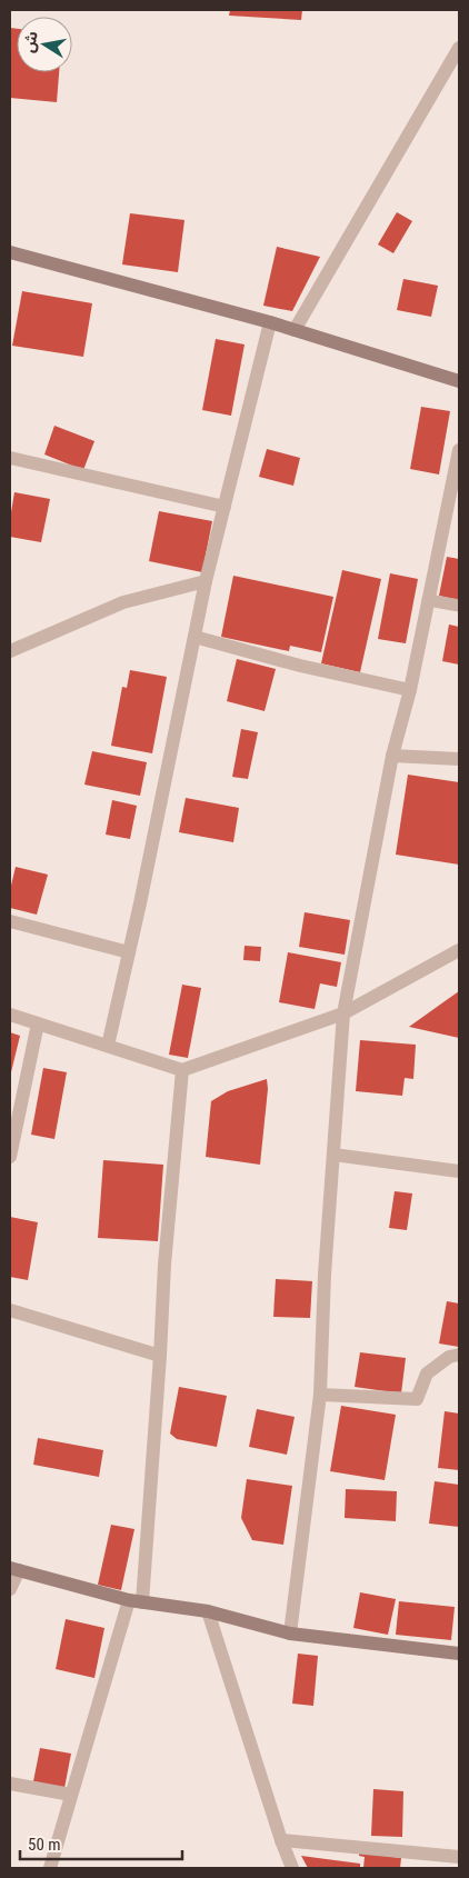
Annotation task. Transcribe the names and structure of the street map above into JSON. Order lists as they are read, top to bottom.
{
  "scale_bar": "50 m",
  "north": "left"
}
